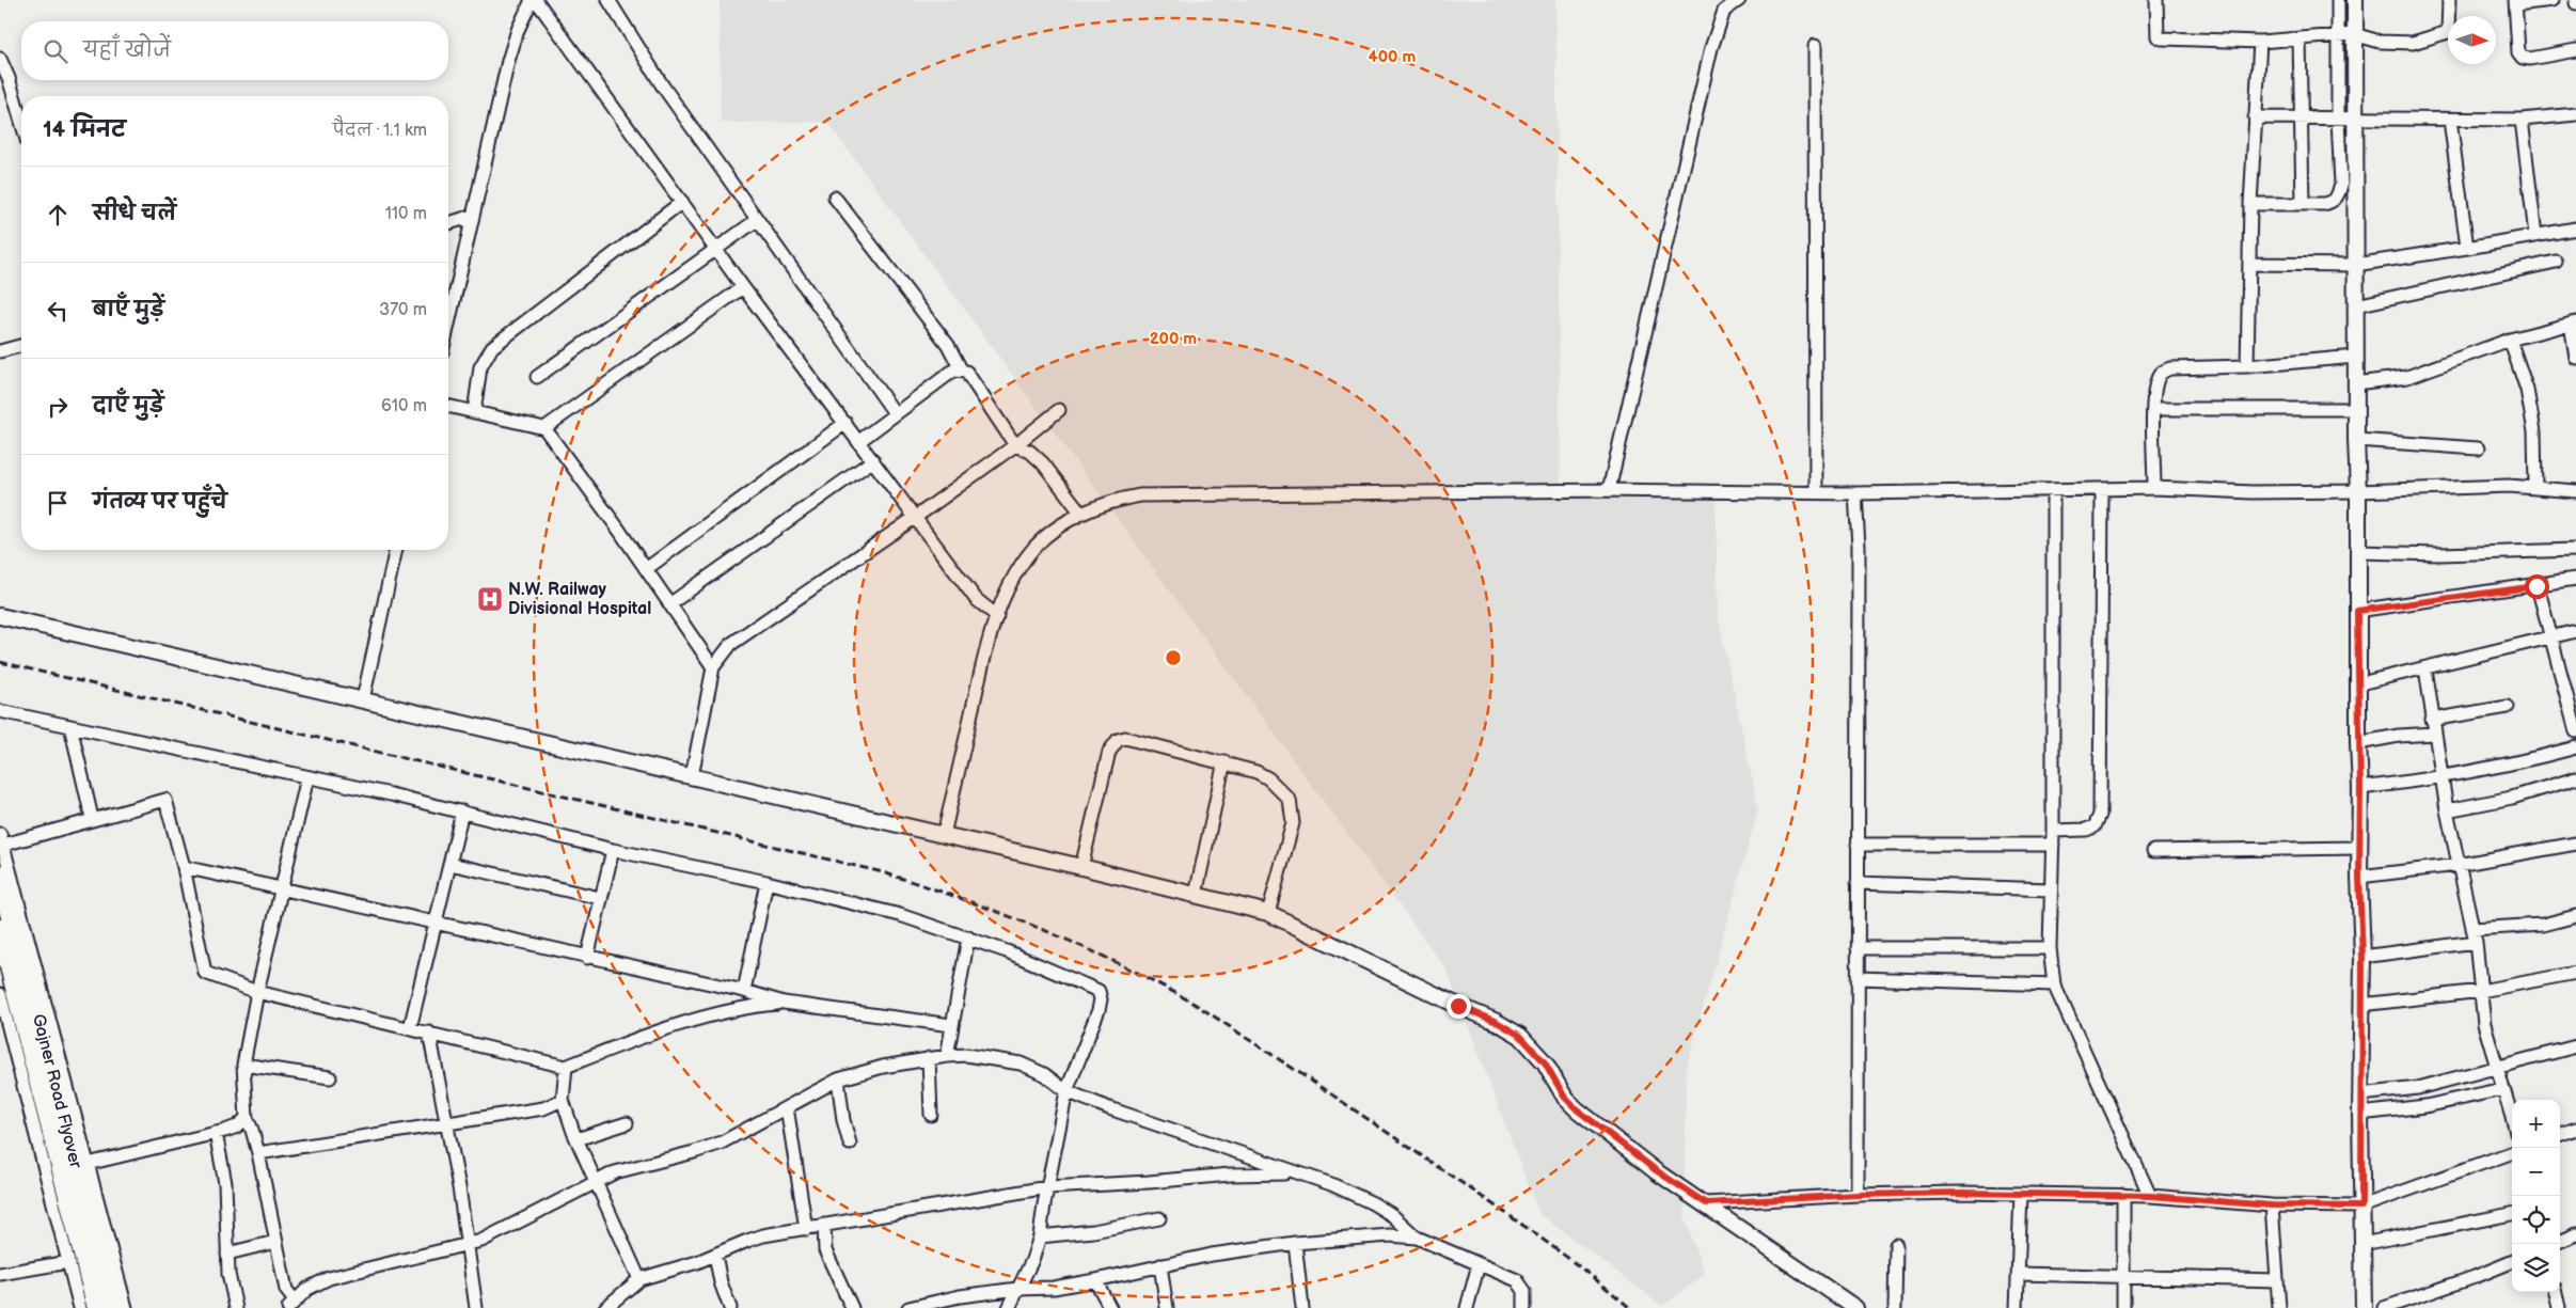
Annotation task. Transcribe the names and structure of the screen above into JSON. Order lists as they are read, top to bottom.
{
  "streets": {
    "main road": ["Gajner Road Flyover"]
  },
  "places": {
    "hospital": ["N.W. Railway Divisional Hospital"]
  },
  "north": "right",
  "page": {
    "search": "यहाँ खोजें",
    "heading": ["14 मिनट", "पैदल · 1.1 km"],
    "list": [
      ["सीधे चलें", "110 m"],
      ["बाएँ मुड़ें", "370 m"],
      ["दाएँ मुड़ें", "610 m"],
      "गंतव्य पर पहुँचे"
    ],
    "map_buttons": ["+", "−"]
  },
  "rings": ["400 m", "200 m"]
}
